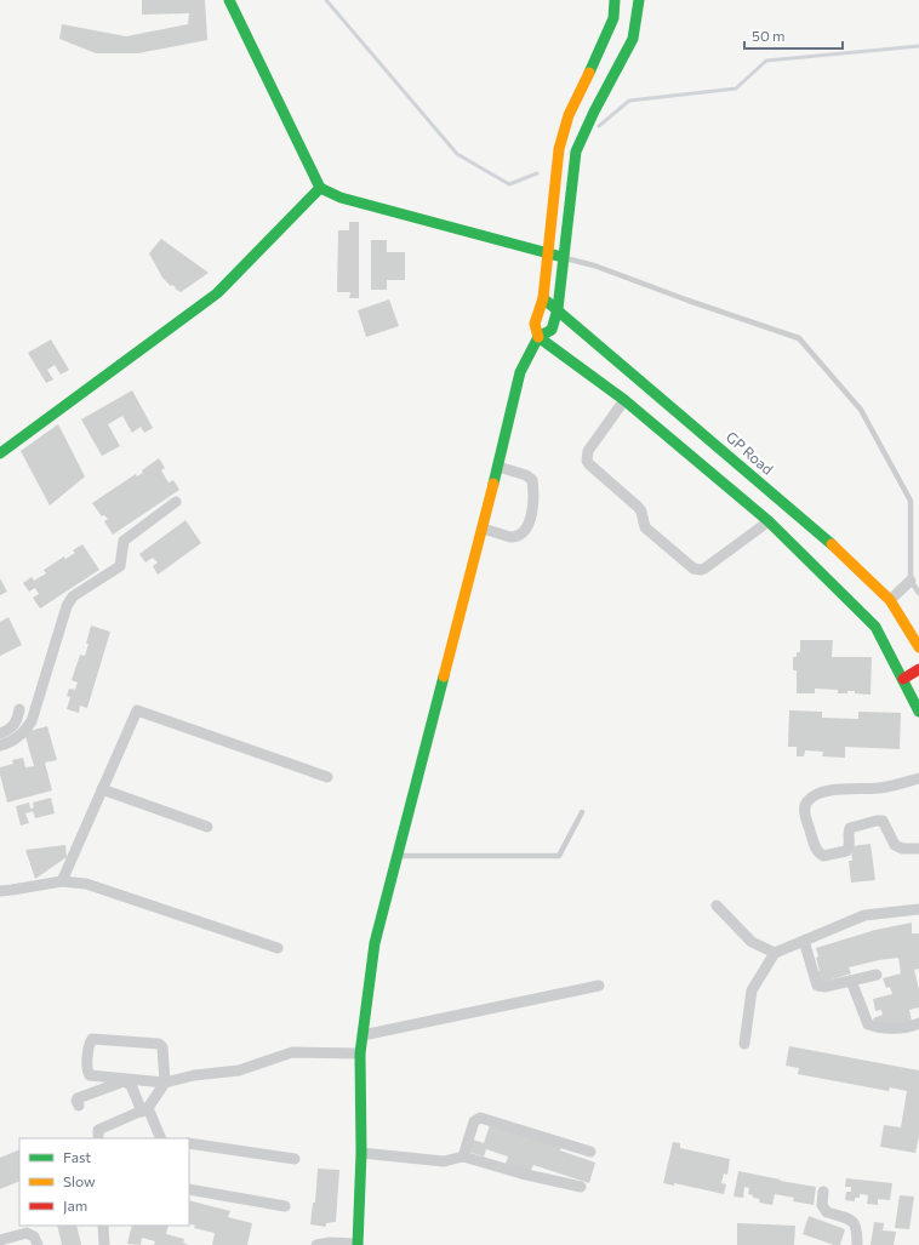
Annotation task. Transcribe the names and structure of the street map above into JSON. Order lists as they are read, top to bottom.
{
  "streets": {
    "street": ["GP Road"]
  },
  "legend": ["Fast", "Slow", "Jam"],
  "scale_bar": "50 m"
}
